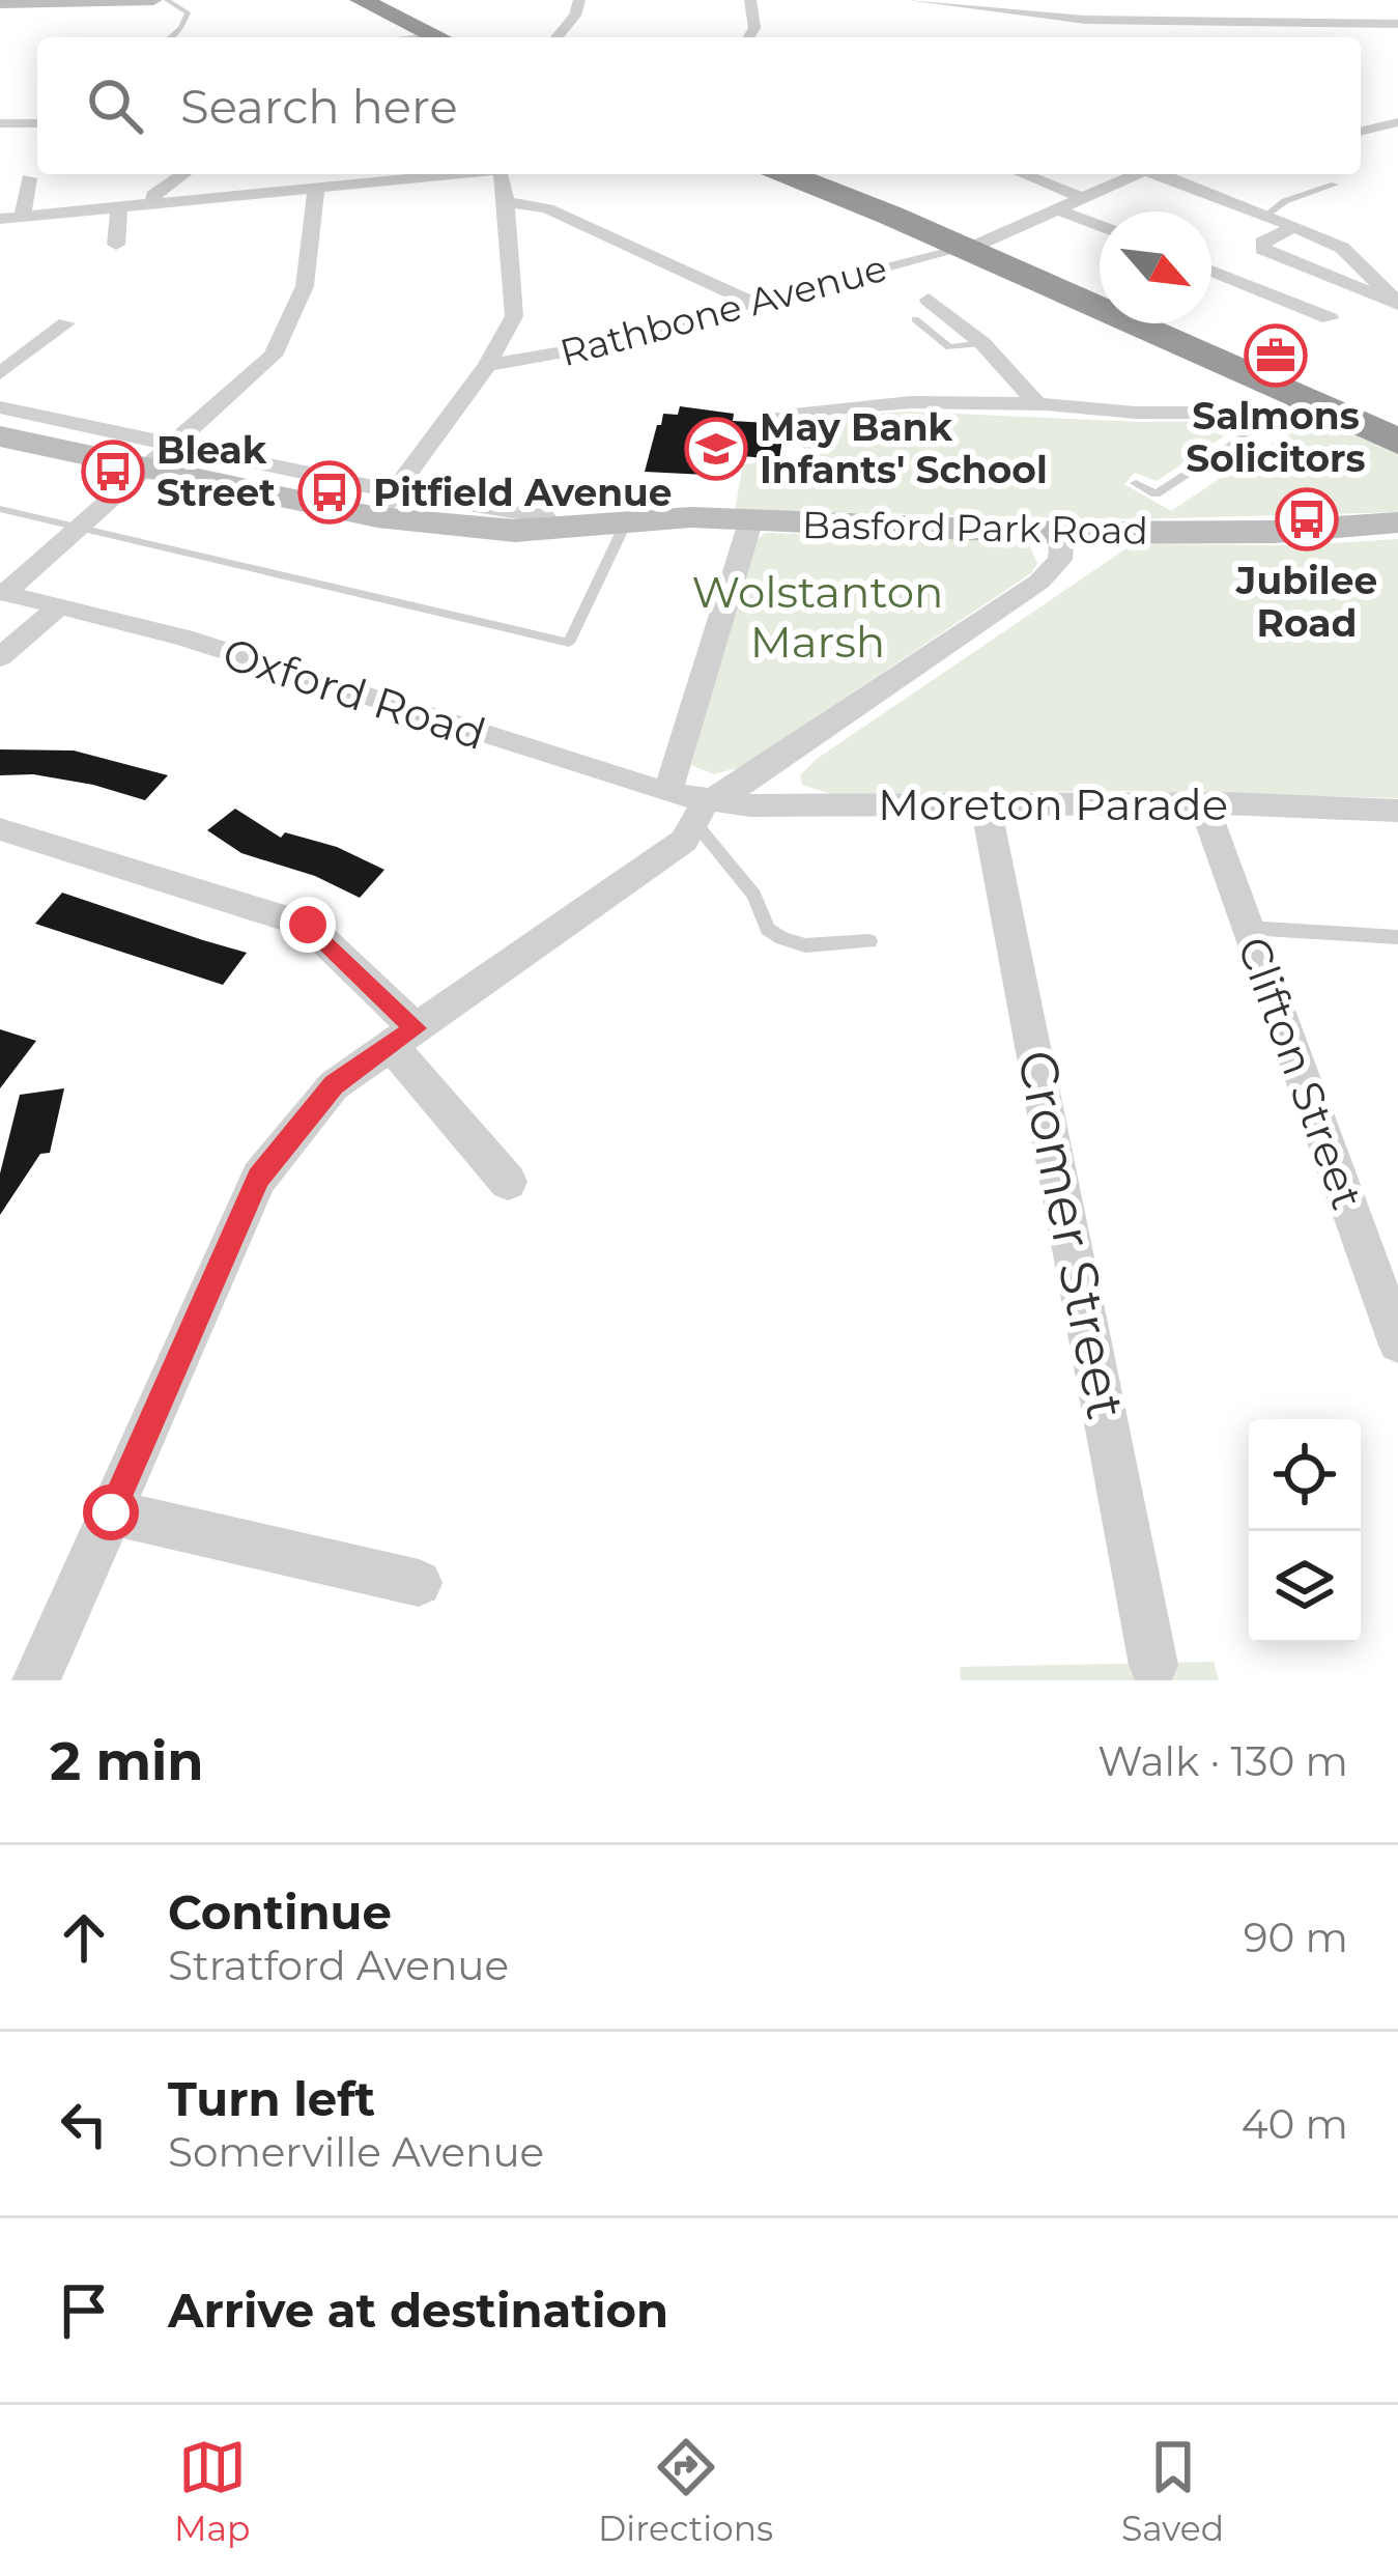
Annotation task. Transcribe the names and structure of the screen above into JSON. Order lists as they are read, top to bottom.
{
  "streets": {
    "main road": ["Basford Park Road"],
    "street": [
      "Rathbone Avenue",
      "Oxford Road",
      "Moreton Parade",
      "Clifton Street",
      "Cromer Street"
    ]
  },
  "crossings": [
    ["Oxford Road", "Moreton Parade"],
    ["Moreton Parade", "Clifton Street"],
    ["Moreton Parade", "Cromer Street"]
  ],
  "parks": ["Wolstanton Marsh"],
  "places": {
    "office": ["Salmons Solicitors"],
    "school or university": ["May Bank Infants' School"],
    "bus stop": ["Bleak Street", "Pitfield Avenue", "Jubilee Road"]
  },
  "north": "bottom right",
  "page": {
    "search": "Search here",
    "heading": ["2 min", "Walk · 130 m"],
    "list": [
      ["Continue", "Stratford Avenue", "90 m"],
      ["Turn left", "Somerville Avenue", "40 m"],
      "Arrive at destination"
    ],
    "nav": ["Map", "Directions", "Saved"]
  }
}
